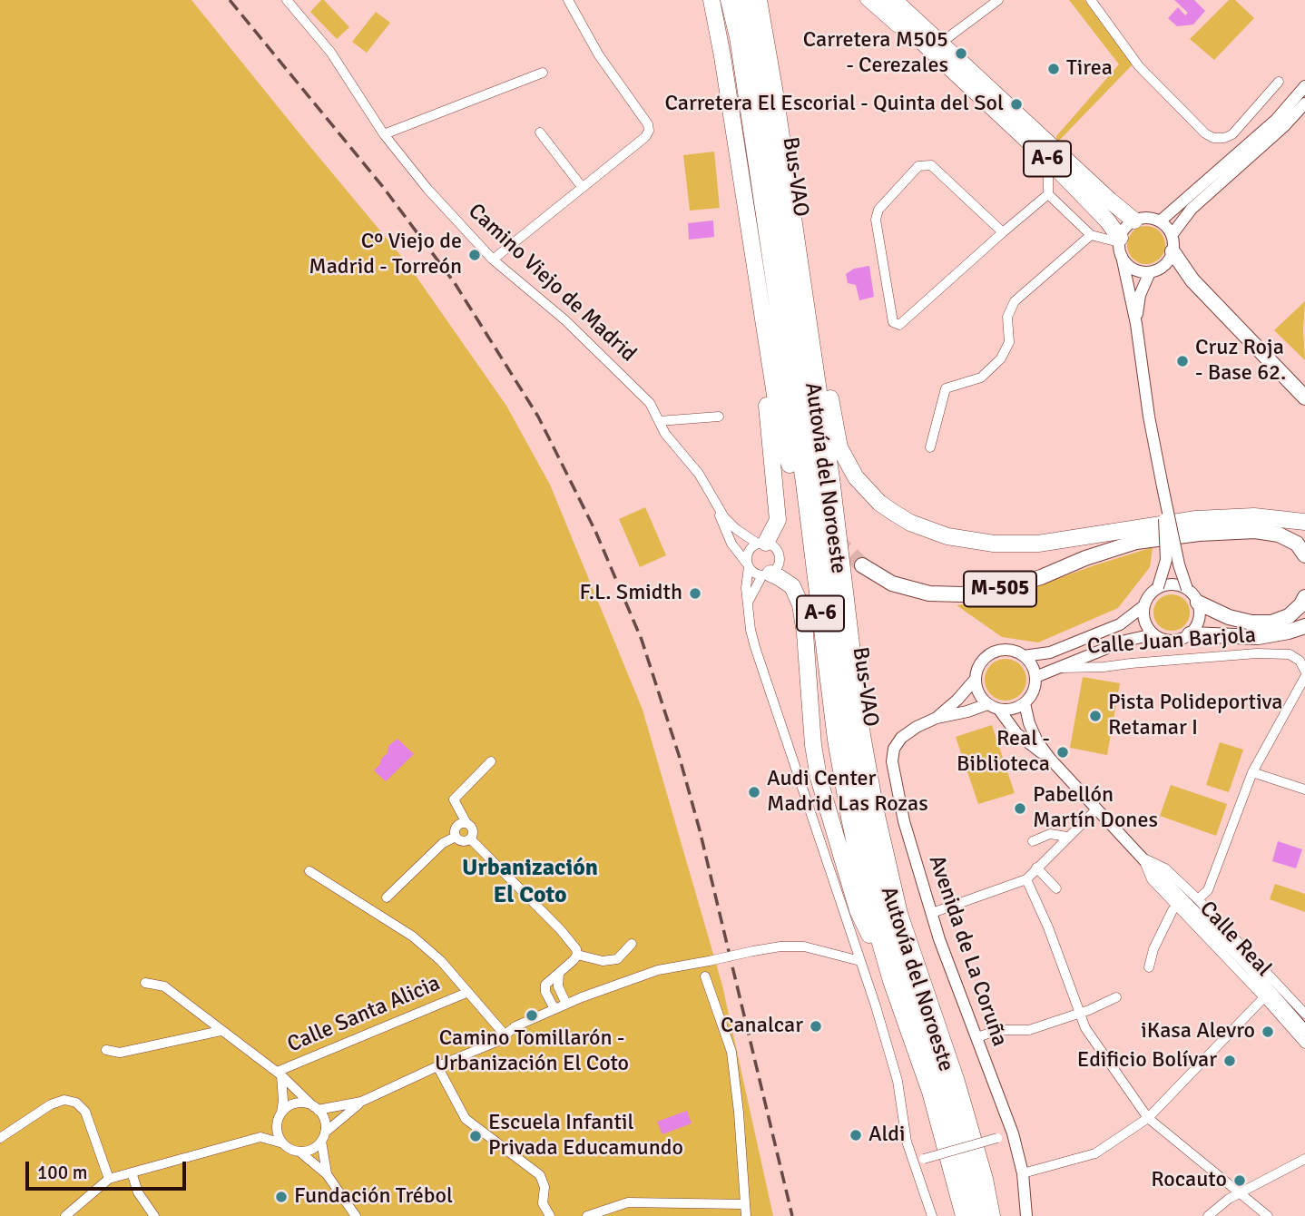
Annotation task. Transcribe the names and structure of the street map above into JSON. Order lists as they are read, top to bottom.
{
  "streets": {
    "highway": [
      "A-6",
      "Bus-VAO",
      "Autovía del Noroeste",
      "M-505"
    ],
    "street": [
      "Camino Viejo de Madrid",
      "Calle Juan Barjola",
      "Calle Real",
      "Avenida de La Coruña",
      "Calle Santa Alicia"
    ]
  },
  "crossings": [
    ["Calle Real", "Avenida de La Coruña"]
  ],
  "districts": ["Urbanización El Coto"],
  "places": [
    "Carretera M505 - Cerezales",
    "Tirea",
    "Carretera El Escorial - Quinta del Sol",
    "Cº Viejo de Madrid - Torreón",
    "Cruz Roja - Base 62.",
    "F.L. Smidth",
    "Pista Polideportiva Retamar I",
    "Real - Biblioteca",
    "Audi Center Madrid Las Rozas",
    "Pabellón Martín Dones",
    "Camino Tomillarón - Urbanización El Coto",
    "Canalcar",
    "iKasa Alevro",
    "Edificio Bolívar",
    "Aldi",
    "Escuela Infantil Privada Educamundo",
    "Rocauto",
    "Fundación Trébol"
  ],
  "scale_bar": "100 m"
}
